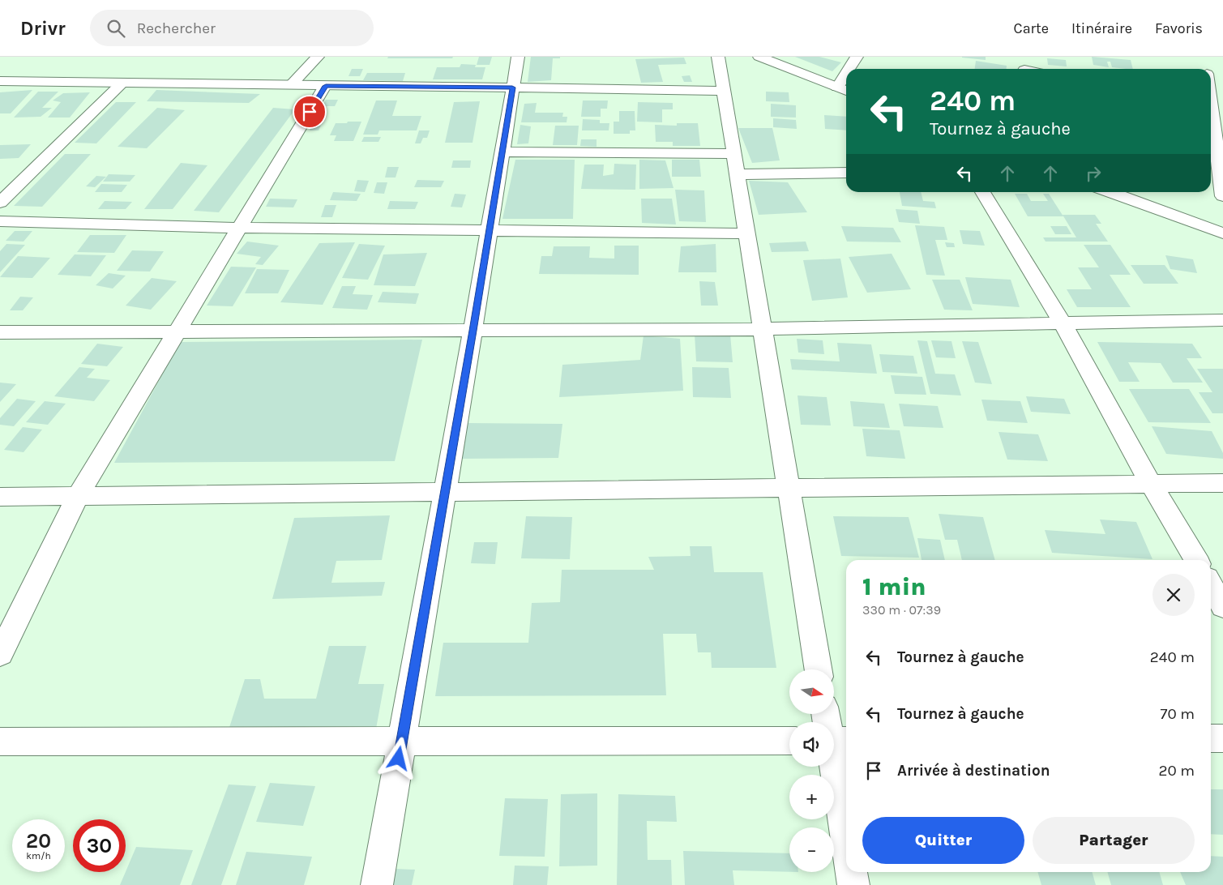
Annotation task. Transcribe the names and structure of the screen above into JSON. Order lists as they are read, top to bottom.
{
  "north": "right",
  "page": {
    "header": "Drivr",
    "search": "Rechercher",
    "nav": ["Carte", "Itinéraire", "Favoris"],
    "turn": ["240 m", "Tournez à gauche"],
    "heading": ["1 min", "330 m · 07:39"],
    "list": [
      {
        "name": "Tournez à gauche",
        "value": "240 m"
      },
      {
        "name": "Tournez à gauche",
        "value": "70 m"
      },
      {
        "name": "Arrivée à destination",
        "value": "20 m"
      }
    ],
    "map_buttons": ["+", "−"],
    "buttons": ["Quitter", "Partager"],
    "speed": "20 km/h",
    "limit": "30"
  }
}
